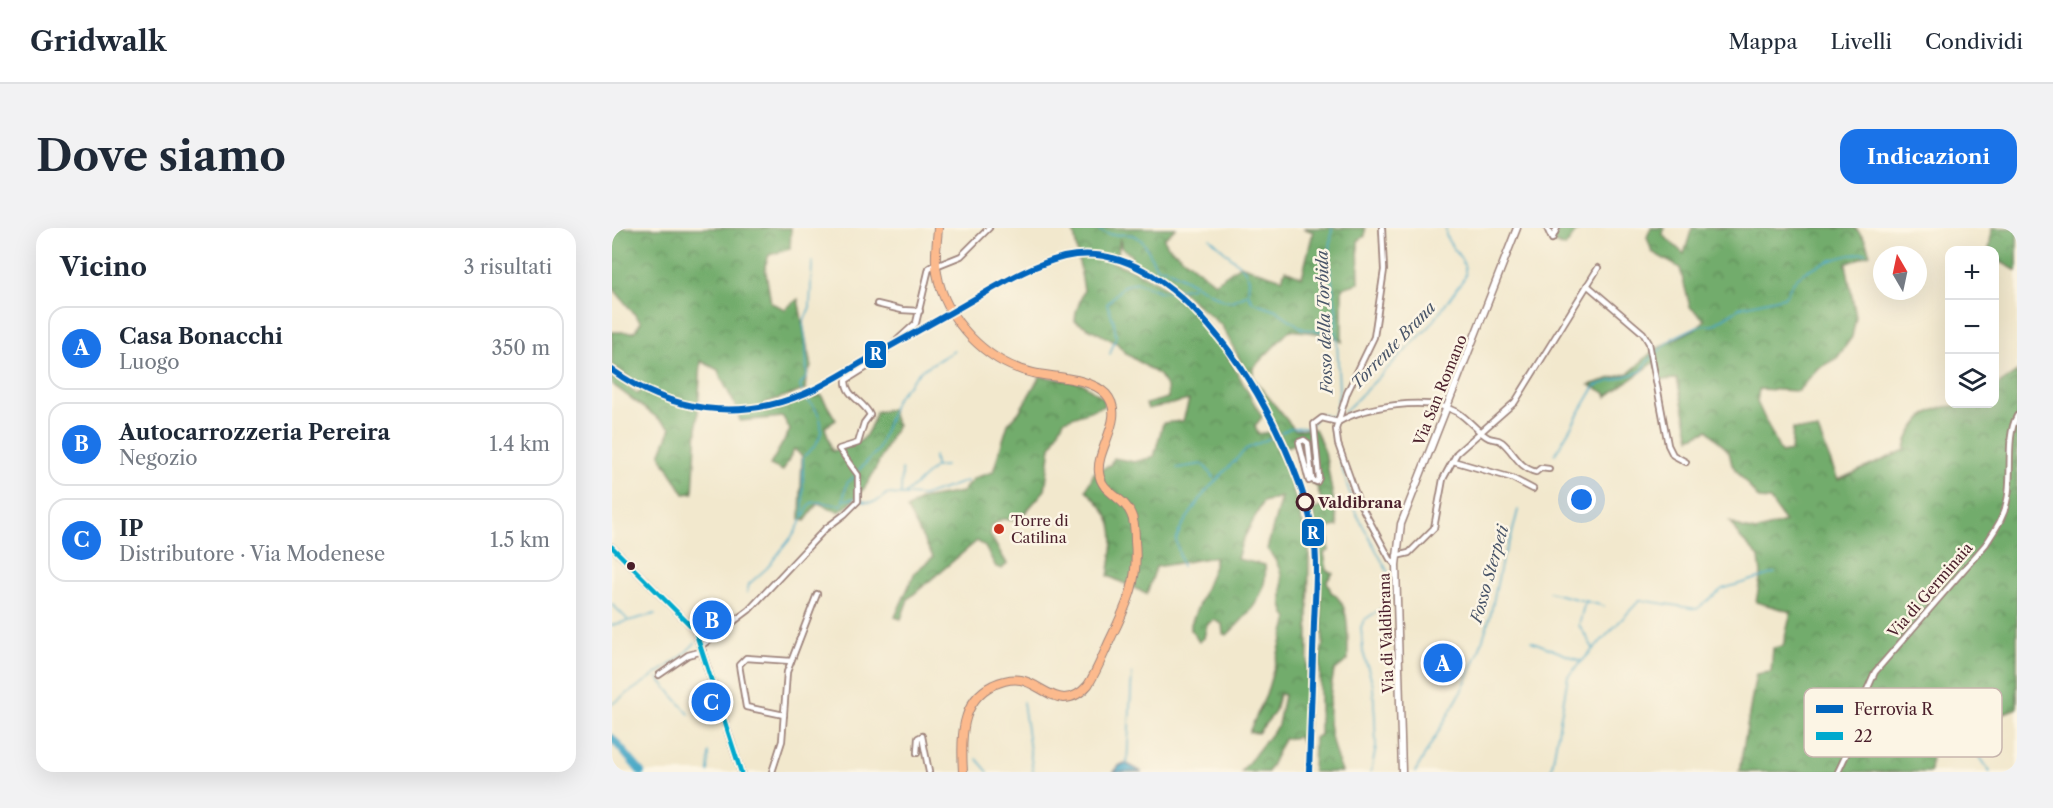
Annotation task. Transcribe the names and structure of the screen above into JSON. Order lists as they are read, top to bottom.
{
  "streets": {
    "street": ["Via San Romano", "Via di Germinaia", "Via di Valdibrana"]
  },
  "crossings": [
    ["Via San Romano", "Via di Valdibrana"]
  ],
  "water": ["Fosso della Torbida", "Torrente Brana", "Fosso Sterpeti"],
  "places": ["Valdibrana", "Torre di Catilina"],
  "lines": ["rail line R", "transit line 22"],
  "legend": ["Ferrovia R", "22"],
  "north": "top",
  "page": {
    "header": "Gridwalk",
    "nav": ["Mappa", "Livelli", "Condividi"],
    "buttons": "Indicazioni",
    "title": "Dove siamo",
    "heading": ["Vicino", "3 risultati"],
    "map_buttons": ["+", "−"],
    "list": [
      {
        "mark": "A",
        "name": "Casa Bonacchi",
        "note": "Luogo",
        "value": "350 m"
      },
      {
        "mark": "B",
        "name": "Autocarrozzeria Pereira",
        "note": "Negozio",
        "value": "1.4 km"
      },
      {
        "mark": "C",
        "name": "IP",
        "note": "Distributore · Via Modenese",
        "value": "1.5 km"
      }
    ],
    "pins": ["B", "A", "C"]
  }
}
